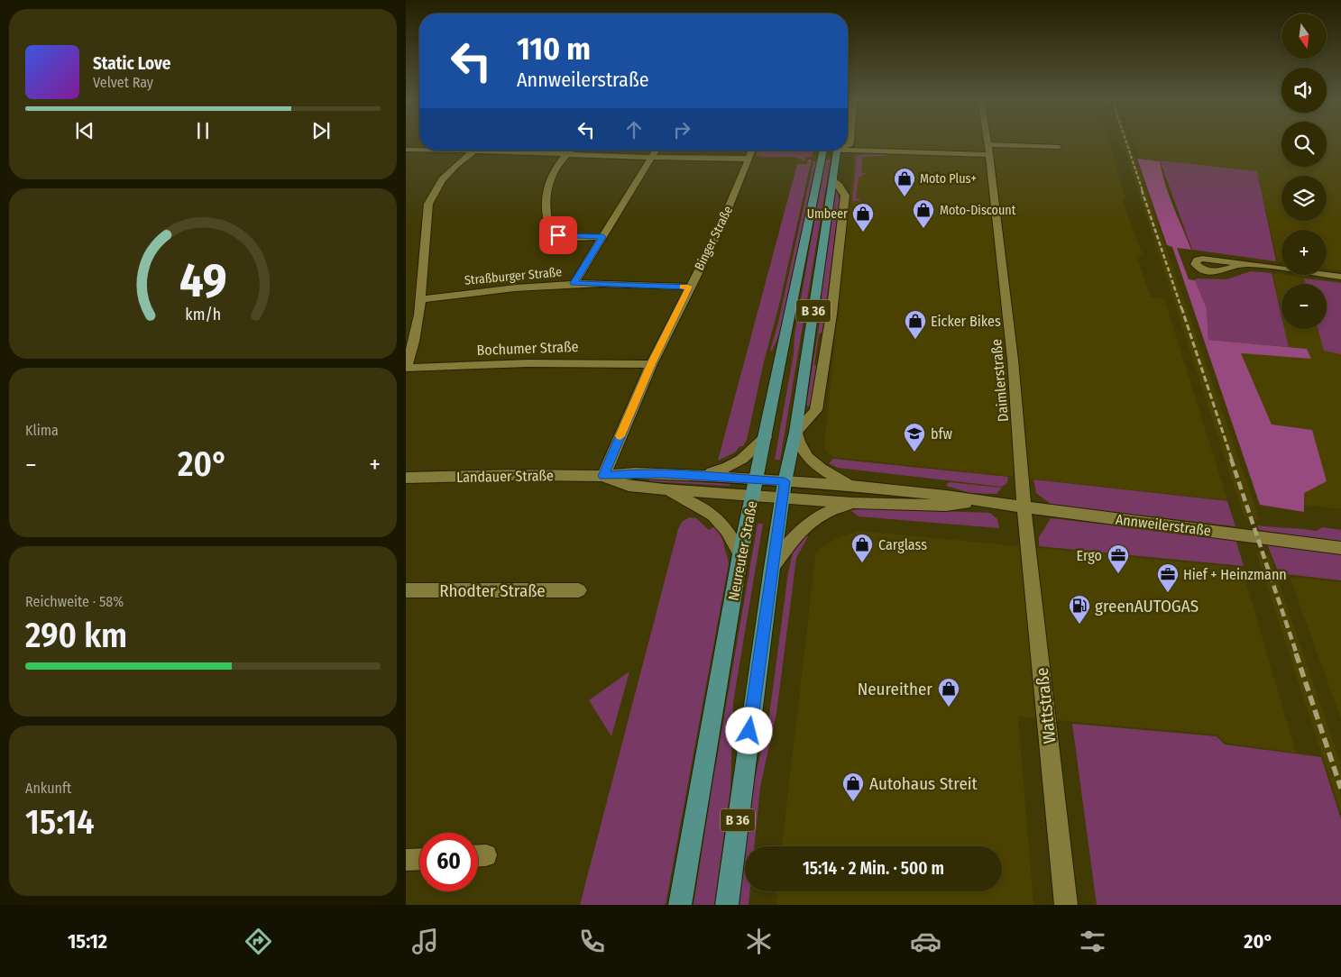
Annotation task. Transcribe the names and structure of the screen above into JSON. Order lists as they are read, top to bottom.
{
  "streets": {
    "main road": ["B 36", "Neureuter Straße"],
    "street": [
      "Binger Straße",
      "Straßburger Straße",
      "Bochumer Straße",
      "Daimlerstraße",
      "Landauer Straße",
      "Annweilerstraße",
      "Rhodter Straße",
      "Wattstraße"
    ]
  },
  "crossings": [
    ["Binger Straße", "Straßburger Straße"],
    ["Binger Straße", "Bochumer Straße"],
    ["Binger Straße", "Landauer Straße"],
    ["Daimlerstraße", "Annweilerstraße"],
    ["Daimlerstraße", "Wattstraße"],
    ["Landauer Straße", "Annweilerstraße"],
    ["Landauer Straße", "Neureuter Straße"],
    ["Annweilerstraße", "Neureuter Straße"],
    ["Annweilerstraße", "Wattstraße"]
  ],
  "places": {
    "shop": [
      "Moto Plus+",
      "Moto-Discount",
      "Umbeer",
      "Eicker Bikes",
      "Carglass",
      "Neureither",
      "Autohaus Streit"
    ],
    "school or university": ["bfw"],
    "office": ["Ergo", "Hief + Heinzmann"],
    "fuel station": ["greenAUTOGAS"]
  },
  "north": "bottom",
  "page": {
    "map_buttons": ["+", "−"],
    "turn": ["110 m", "Annweilerstraße"],
    "song": ["Static Love", "Velvet Ray"],
    "tile": [
      "Klima",
      ["Reichweite · 58%", "290 km"],
      ["Ankunft", "15:14"]
    ],
    "heat": ["−", "20°", "+"],
    "limit": "60",
    "trip": "15:14 · 2 Min. · 500 m",
    "tabs": ["15:12", "20°"],
    "gauge": ["49", "km/h"]
  }
}
